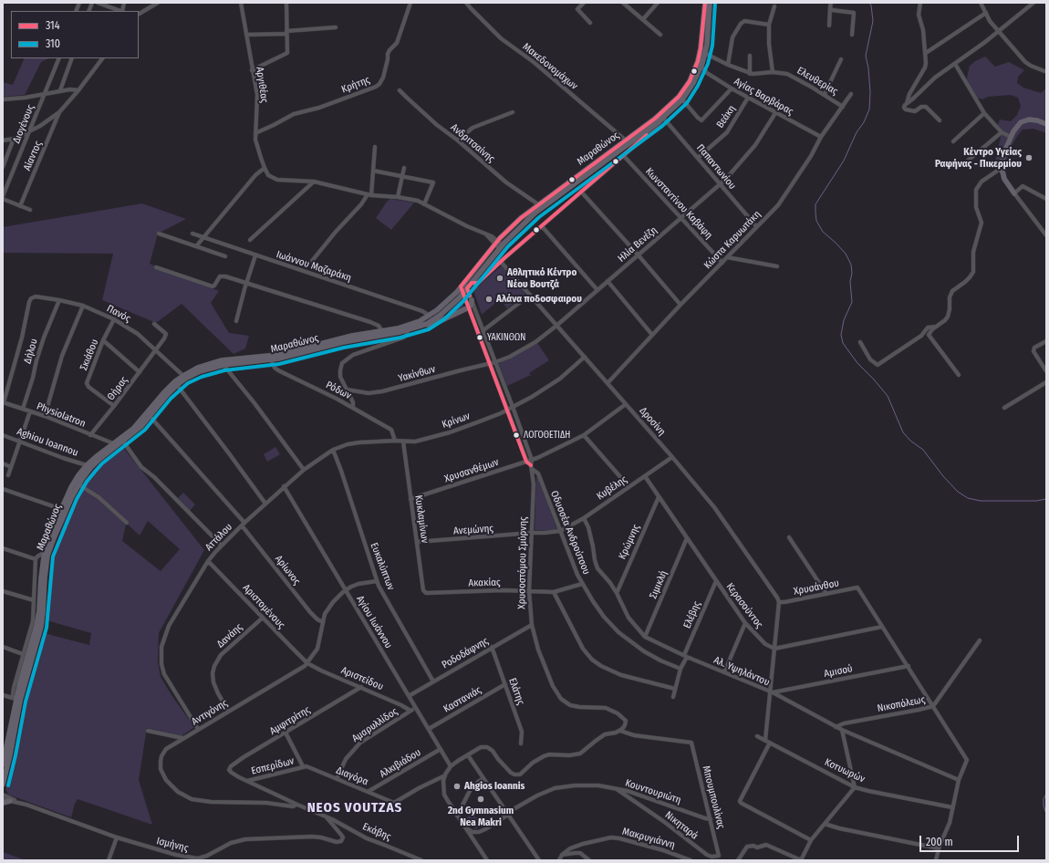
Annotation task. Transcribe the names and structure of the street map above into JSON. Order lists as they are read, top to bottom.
{
  "streets": {
    "main road": ["Μαραθώνος"],
    "street": [
      "Μακεδονομάχων",
      "Ελευθερίας",
      "Αργιθέας",
      "Κρήτης",
      "Αγίας Βαρβάρας",
      "Βεάκη",
      "Διογένους",
      "Ανδριτσαίνης",
      "Αίαντος",
      "Παπαντωνίου",
      "Κωνσταντίνου Καβάφη",
      "Κώστα Καρυωτάκη",
      "Ηλία Βενέζη",
      "Ιωάννου Μαζαράκη",
      "Πανός",
      "Δήλου",
      "Σκιάθου",
      "Υακίνθων",
      "Θήρας",
      "Ρόδων",
      "Physiolatron",
      "Κρίνων",
      "Δροσίνη",
      "Aghiou Ioannou",
      "Χρυσανθέμων",
      "Κυβέλης",
      "Κυκλαμίνων",
      "Ανεμώνης",
      "Οδυσσέα Ανδρούτσου",
      "Αττάλου",
      "Κρώμνης",
      "Χρυσοστόμου Σμύρνης",
      "Ευκαλύπτων",
      "Αρίωνος",
      "Ακακίας",
      "Σιμικλή",
      "Χρυσάνθου",
      "Κερασούντος",
      "Αριστομένους",
      "Ελέβης",
      "Αγίου Ιωάννου",
      "Δανάης",
      "Ροδοδάφνης",
      "Αλ. Υψηλάντου",
      "Αμισού",
      "Αριστείδου",
      "Ελάτης",
      "Καστανιάς",
      "Νικοπόλεως",
      "Αντιγόνης",
      "Αμφιτρίτης",
      "Αμαρυλλίδος",
      "Αλκιβιάδου",
      "Εσπερίδων",
      "Κοτυωρών",
      "Διαγόρα",
      "Κουντουριώτη",
      "Μπουμπουλίνας",
      "Νικηταρά",
      "Εκάβης",
      "Μακρυγιάννη",
      "Ισμήνης"
    ]
  },
  "crossings": [
    ["Μακεδονομάχων", "Μαραθώνος"],
    ["Ελευθερίας", "Μαραθώνος"],
    ["Ελευθερίας", "Κώστα Καρυωτάκη"],
    ["Αργιθέας", "Κρήτης"],
    ["Αγίας Βαρβάρας", "Βεάκη"],
    ["Αγίας Βαρβάρας", "Μαραθώνος"],
    ["Αγίας Βαρβάρας", "Κώστα Καρυωτάκη"],
    ["Αγίας Βαρβάρας", "Ηλία Βενέζη"],
    ["Βεάκη", "Παπαντωνίου"],
    ["Ανδριτσαίνης", "Μαραθώνος"],
    ["Μαραθώνος", "Παπαντωνίου"],
    ["Μαραθώνος", "Ιωάννου Μαζαράκη"],
    ["Μαραθώνος", "Πανός"],
    ["Μαραθώνος", "Ρόδων"],
    ["Μαραθώνος", "Physiolatron"],
    ["Μαραθώνος", "Aghiou Ioannou"],
    ["Μαραθώνος", "Χρυσοστόμου Σμύρνης"],
    ["Μαραθώνος", "Αρίωνος"],
    ["Παπαντωνίου", "Κώστα Καρυωτάκη"],
    ["Παπαντωνίου", "Ηλία Βενέζη"],
    ["Κωνσταντίνου Καβάφη", "Κώστα Καρυωτάκη"],
    ["Κωνσταντίνου Καβάφη", "Ηλία Βενέζη"],
    ["Κώστα Καρυωτάκη", "Δροσίνη"],
    ["Ηλία Βενέζη", "Υακίνθων"],
    ["Ηλία Βενέζη", "Δροσίνη"],
    ["Ηλία Βενέζη", "Χρυσοστόμου Σμύρνης"],
    ["Πανός", "Δήλου"],
    ["Πανός", "Σκιάθου"],
    ["Πανός", "Θήρας"],
    ["Πανός", "Physiolatron"],
    ["Δήλου", "Physiolatron"],
    ["Σκιάθου", "Θήρας"],
    ["Θήρας", "Physiolatron"],
    ["Ρόδων", "Αττάλου"],
    ["Κρίνων", "Δροσίνη"],
    ["Κρίνων", "Κυκλαμίνων"],
    ["Κρίνων", "Αττάλου"],
    ["Κρίνων", "Χρυσοστόμου Σμύρνης"],
    ["Δροσίνη", "Χρυσανθέμων"],
    ["Δροσίνη", "Κυβέλης"],
    ["Δροσίνη", "Χρυσάνθου"],
    ["Χρυσανθέμων", "Κυκλαμίνων"],
    ["Χρυσανθέμων", "Χρυσοστόμου Σμύρνης"],
    ["Κυβέλης", "Ανεμώνης"],
    ["Κυβέλης", "Οδυσσέα Ανδρούτσου"],
    ["Κυβέλης", "Κερασούντος"],
    ["Κυβέλης", "Αλ. Υψηλάντου"],
    ["Κυκλαμίνων", "Ανεμώνης"],
    ["Κυκλαμίνων", "Αττάλου"],
    ["Κυκλαμίνων", "Ακακίας"],
    ["Ανεμώνης", "Οδυσσέα Ανδρούτσου"],
    ["Ανεμώνης", "Χρυσοστόμου Σμύρνης"],
    ["Οδυσσέα Ανδρούτσου", "Χρυσοστόμου Σμύρνης"],
    ["Οδυσσέα Ανδρούτσου", "Ακακίας"],
    ["Οδυσσέα Ανδρούτσου", "Ελέβης"],
    ["Αττάλου", "Ευκαλύπτων"],
    ["Αττάλου", "Αρίωνος"],
    ["Αττάλου", "Αριστομένους"],
    ["Αττάλου", "Αγίου Ιωάννου"],
    ["Αττάλου", "Αντιγόνης"],
    ["Κρώμνης", "Κερασούντος"],
    ["Κρώμνης", "Αλ. Υψηλάντου"],
    ["Χρυσοστόμου Σμύρνης", "Ακακίας"],
    ["Χρυσοστόμου Σμύρνης", "Ροδοδάφνης"],
    ["Χρυσοστόμου Σμύρνης", "Μπουμπουλίνας"],
    ["Ευκαλύπτων", "Ροδοδάφνης"],
    ["Ευκαλύπτων", "Αντιγόνης"],
    ["Αρίωνος", "Αντιγόνης"],
    ["Σιμικλή", "Κερασούντος"],
    ["Σιμικλή", "Αλ. Υψηλάντου"],
    ["Κερασούντος", "Ελέβης"],
    ["Αριστομένους", "Δανάης"],
    ["Αριστομένους", "Αριστείδου"],
    ["Αριστομένους", "Αντιγόνης"],
    ["Ελέβης", "Αλ. Υψηλάντου"],
    ["Αγίου Ιωάννου", "Ροδοδάφνης"],
    ["Αγίου Ιωάννου", "Καστανιάς"],
    ["Αγίου Ιωάννου", "Αντιγόνης"],
    ["Αγίου Ιωάννου", "Αμαρυλλίδος"],
    ["Αγίου Ιωάννου", "Αλκιβιάδου"],
    ["Δανάης", "Αντιγόνης"],
    ["Ροδοδάφνης", "Ελάτης"],
    ["Αλ. Υψηλάντου", "Αμισού"],
    ["Αλ. Υψηλάντου", "Νικοπόλεως"],
    ["Αριστείδου", "Αντιγόνης"],
    ["Αριστείδου", "Αμφιτρίτης"],
    ["Αριστείδου", "Αμαρυλλίδος"],
    ["Ελάτης", "Καστανιάς"],
    ["Αντιγόνης", "Εκάβης"],
    ["Αμφιτρίτης", "Εκάβης"],
    ["Αμαρυλλίδος", "Διαγόρα"],
    ["Αλκιβιάδου", "Διαγόρα"],
    ["Εσπερίδων", "Διαγόρα"],
    ["Εσπερίδων", "Εκάβης"],
    ["Κουντουριώτη", "Μπουμπουλίνας"],
    ["Κουντουριώτη", "Νικηταρά"],
    ["Μπουμπουλίνας", "Νικηταρά"],
    ["Εκάβης", "Ισμήνης"]
  ],
  "districts": ["NEOS VOUTZAS"],
  "places": [
    "Κέντρο Υγείας Ραφήνας - Πικερμίου",
    "Αθλητικό Κέντρο Νέου Βουτζά",
    "Αλάνα ποδοσφαιρου",
    "ΥΑΚΙΝΘΩΝ",
    "ΛΟΓΟΘΕΤΙΔΗ",
    "Ahgios Ioannis",
    "2nd Gymnasium Nea Makri"
  ],
  "lines": ["transit line 314", "transit line 310"],
  "legend": ["314", "310"],
  "scale_bar": "200 m"
}
